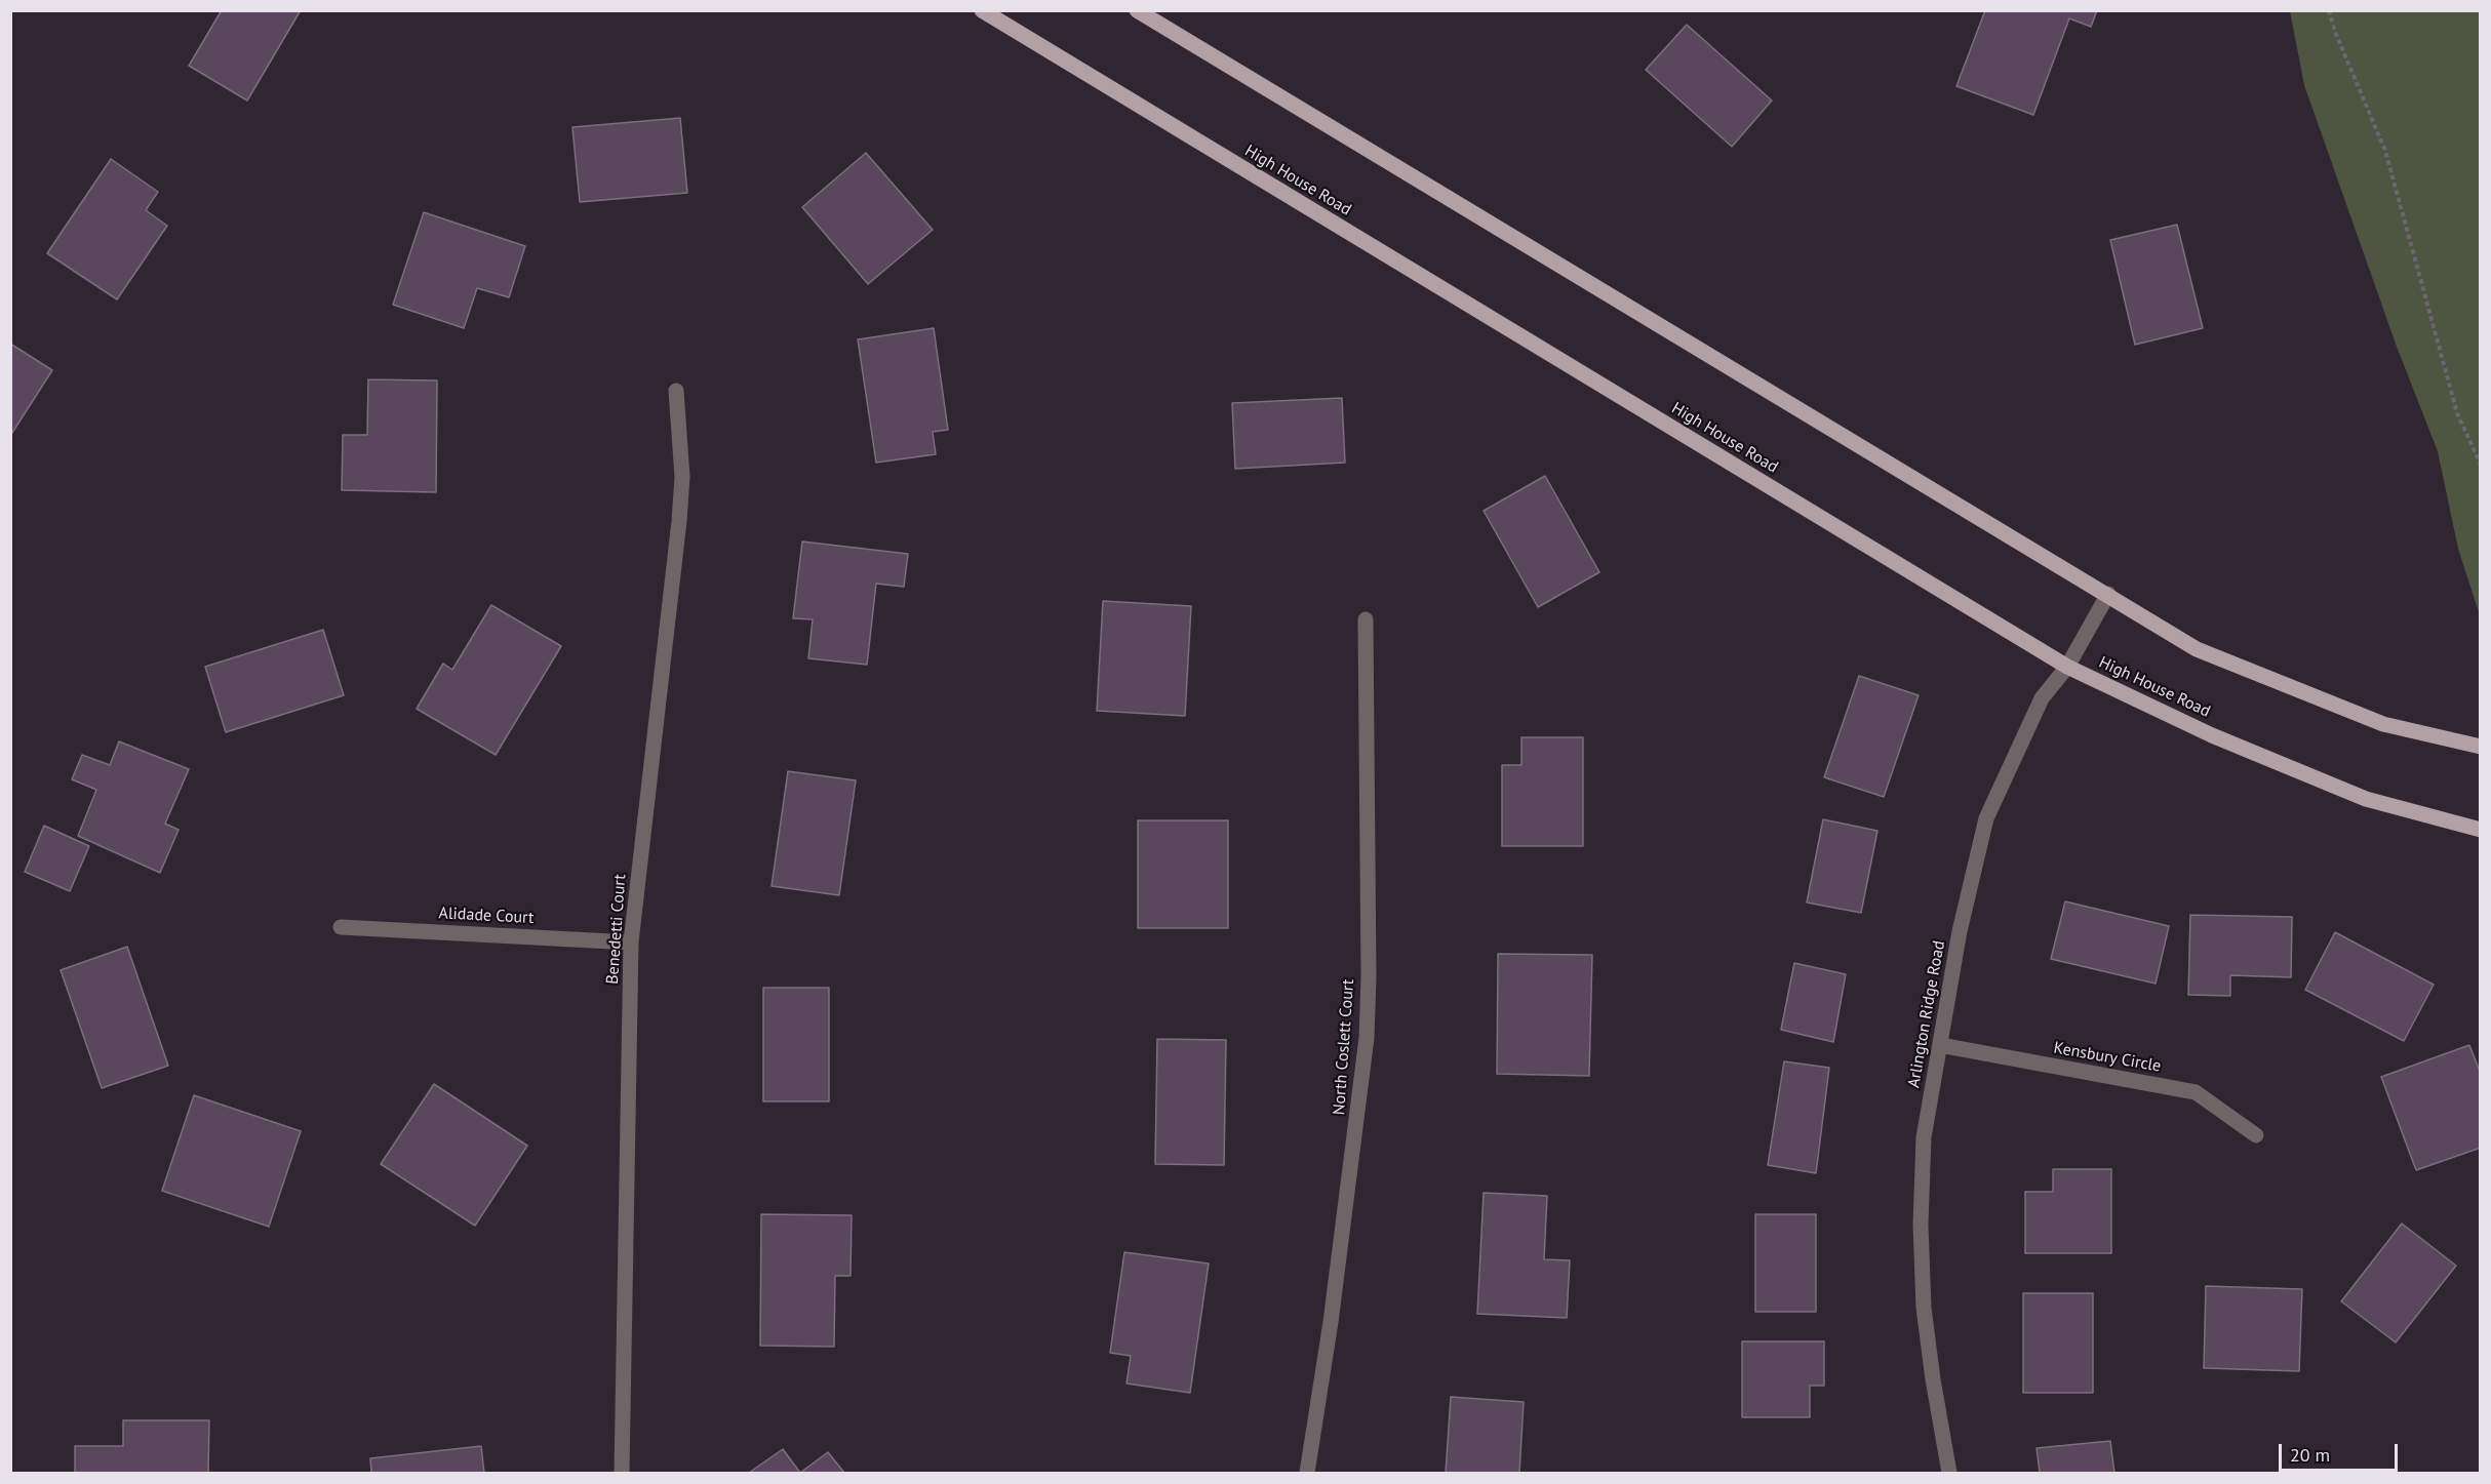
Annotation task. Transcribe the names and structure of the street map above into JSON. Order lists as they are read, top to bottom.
{
  "streets": {
    "main road": ["High House Road"],
    "street": [
      "Alidade Court",
      "Benedetti Court",
      "Arlington Ridge Road",
      "North Coslett Court",
      "Kensbury Circle"
    ]
  },
  "crossings": [
    ["High House Road", "Arlington Ridge Road"],
    ["Alidade Court", "Benedetti Court"],
    ["Arlington Ridge Road", "Kensbury Circle"]
  ],
  "scale_bar": "20 m"
}
